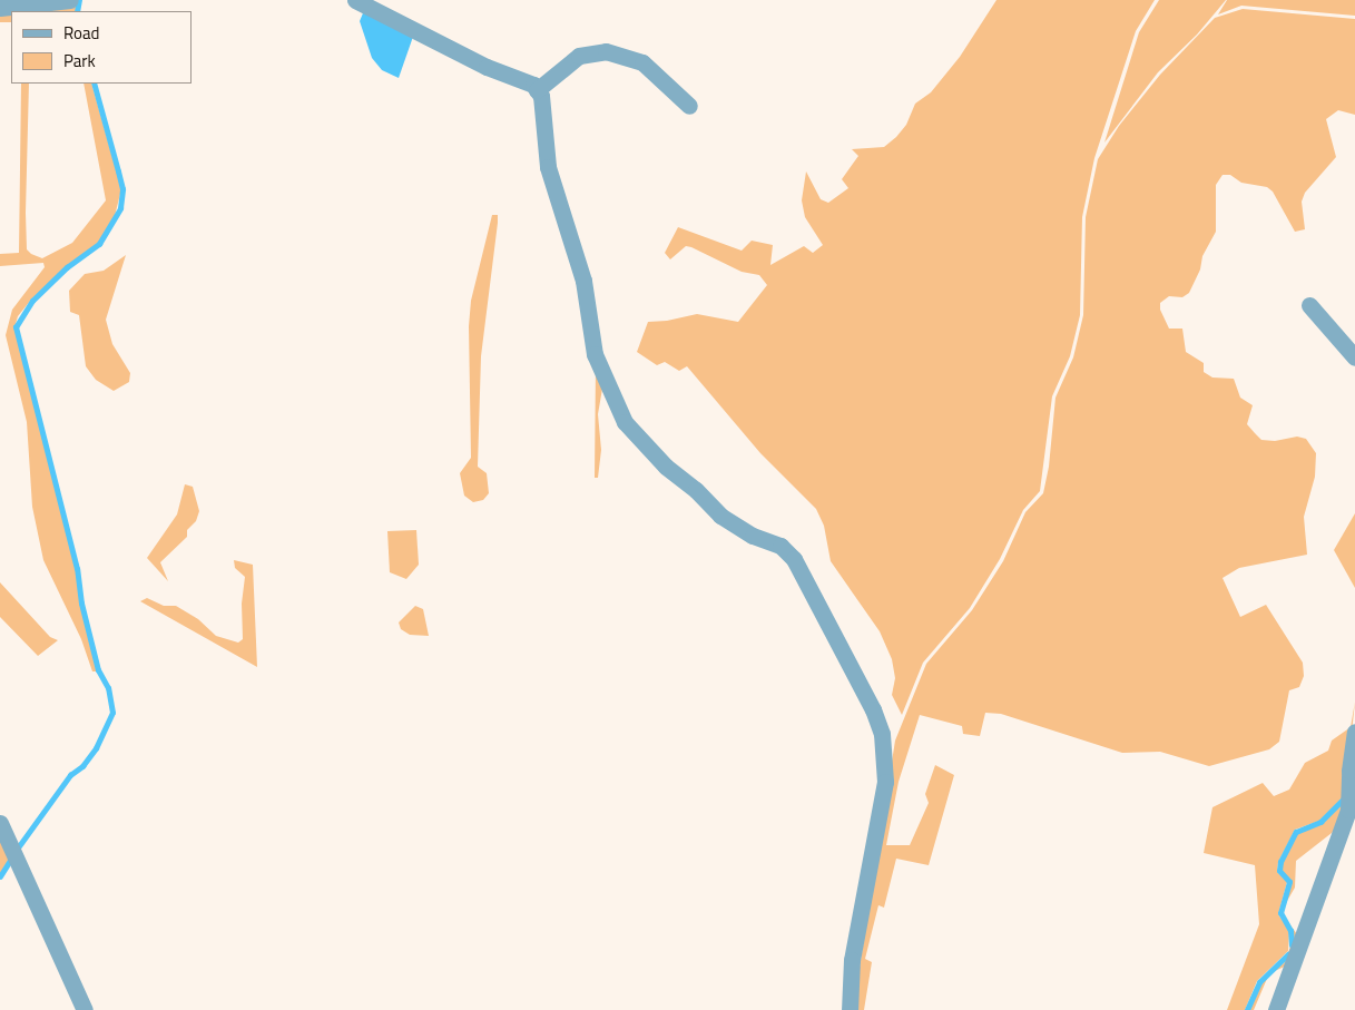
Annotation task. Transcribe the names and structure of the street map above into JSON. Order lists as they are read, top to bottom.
{
  "legend": ["Road", "Park"]
}
